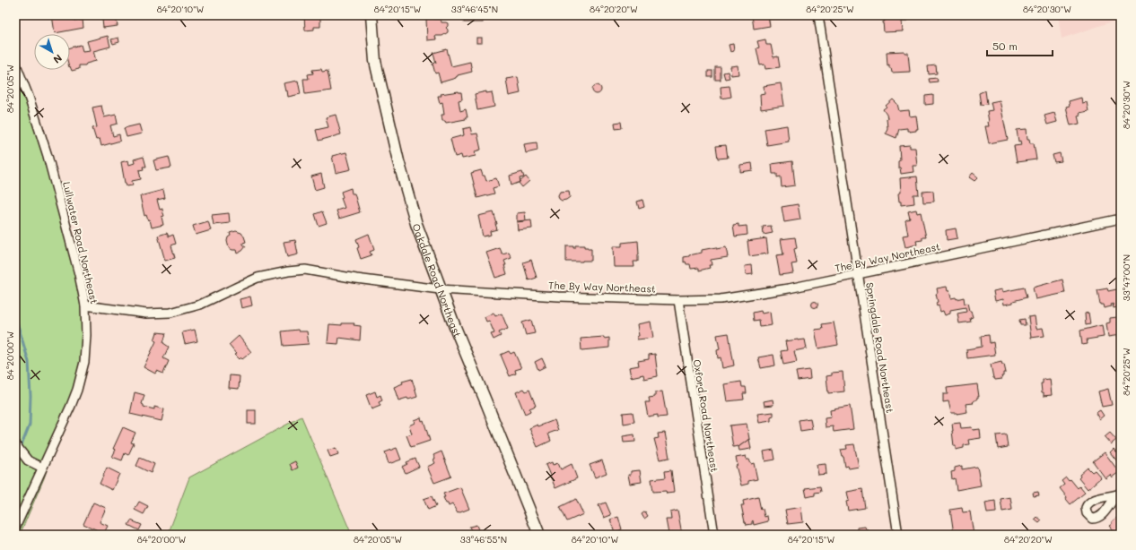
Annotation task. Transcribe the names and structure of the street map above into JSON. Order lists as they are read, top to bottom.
{
  "streets": {
    "street": [
      "Lullwater Road Northeast",
      "The By Way Northeast",
      "Oakdale Road Northeast",
      "Springdale Road Northeast",
      "Oxford Road Northeast"
    ]
  },
  "crossings": [
    ["Lullwater Road Northeast", "The By Way Northeast"],
    ["The By Way Northeast", "Oakdale Road Northeast"],
    ["The By Way Northeast", "Springdale Road Northeast"],
    ["The By Way Northeast", "Oxford Road Northeast"]
  ],
  "scale_bar": "50 m",
  "north": "bottom right",
  "coordinates": [
    "84°20'10\"W",
    "84°20'15\"W",
    "33°46'45\"N",
    "84°20'20\"W",
    "84°20'25\"W",
    "84°20'30\"W",
    "84°20'05\"W",
    "33°47'00\"N",
    "84°20'00\"W",
    "33°46'55\"N"
  ]
}
